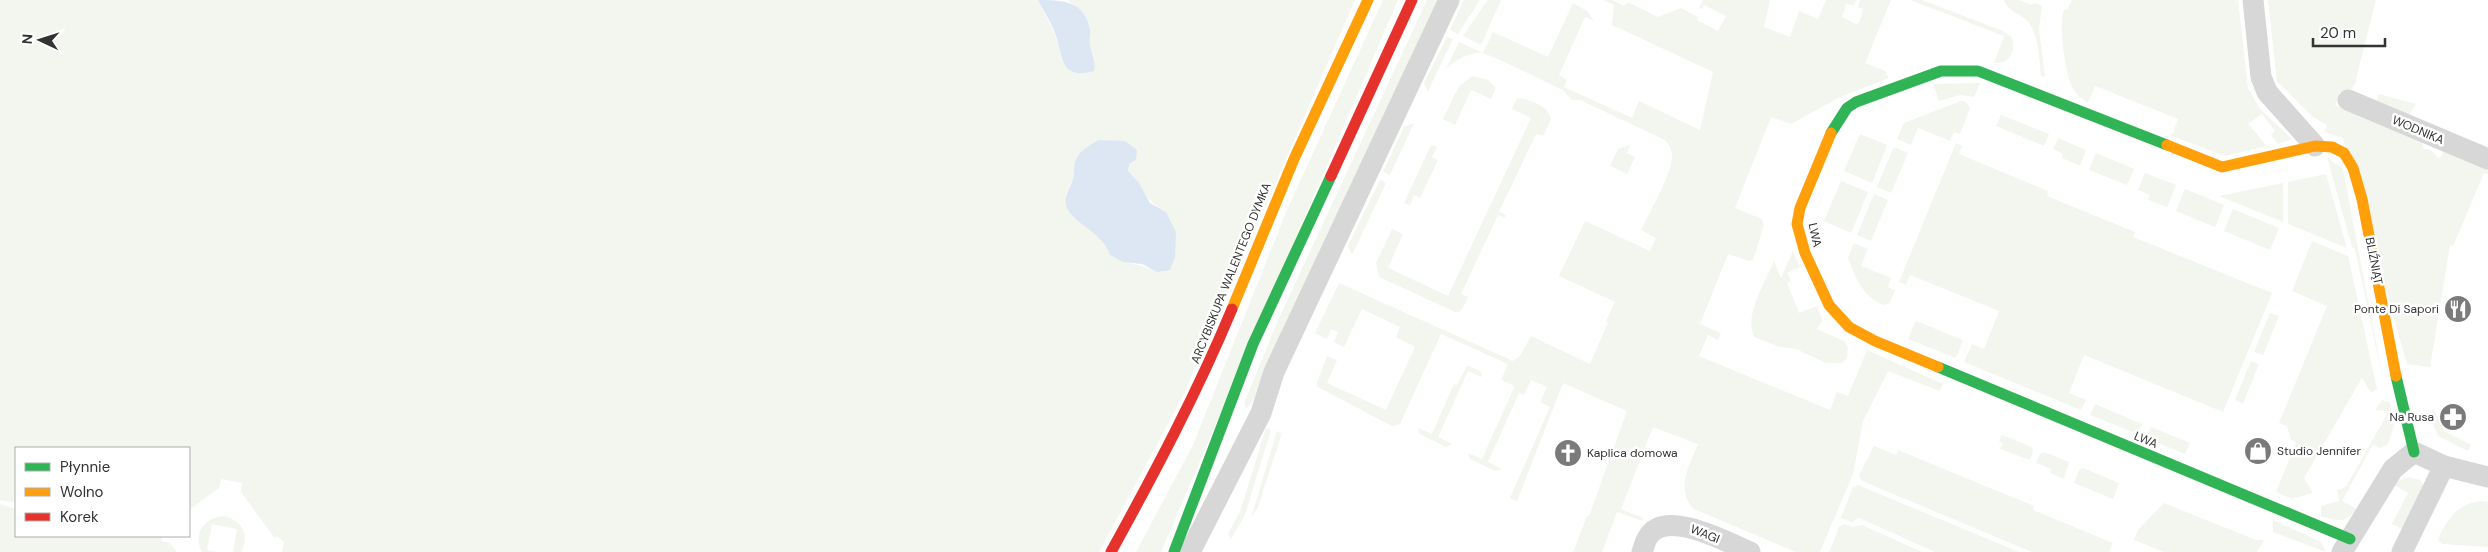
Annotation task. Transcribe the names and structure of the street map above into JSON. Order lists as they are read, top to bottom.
{
  "streets": {
    "street": [
      "WODNIKA",
      "LWA",
      "BLIŹNIĄT",
      "ARCYBISKUPA WALENTEGO DYMKA",
      "WAGI"
    ]
  },
  "crossings": [
    ["LWA", "BLIŹNIĄT"]
  ],
  "places": {
    "restaurant": ["Ponte Di Sapori"],
    "pharmacy": ["Na Rusa"],
    "shop": ["Studio Jennifer"],
    "church": ["Kaplica domowa"]
  },
  "legend": ["Płynnie", "Wolno", "Korek"],
  "scale_bar": "20 m",
  "north": "left"
}
